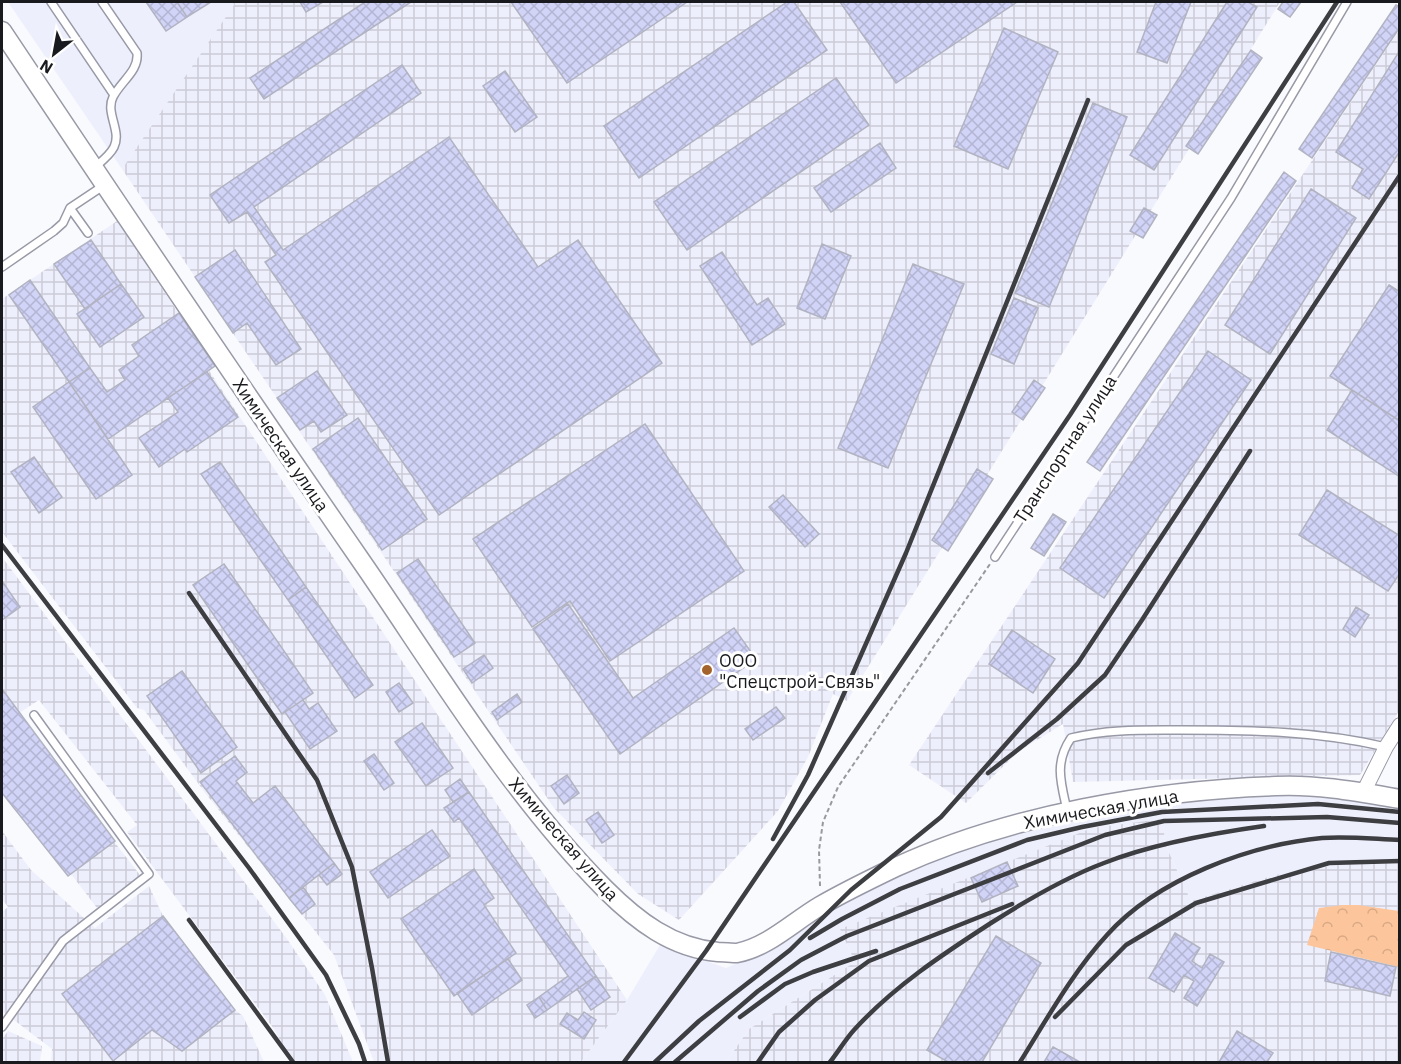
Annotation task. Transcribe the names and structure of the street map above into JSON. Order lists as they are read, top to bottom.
{
  "streets": {
    "street": ["Химическая улица"],
    "lane": ["Транспортная улица"]
  },
  "places": ["ООО \"Спецстрой-Связь\""],
  "north": "bottom left"
}
